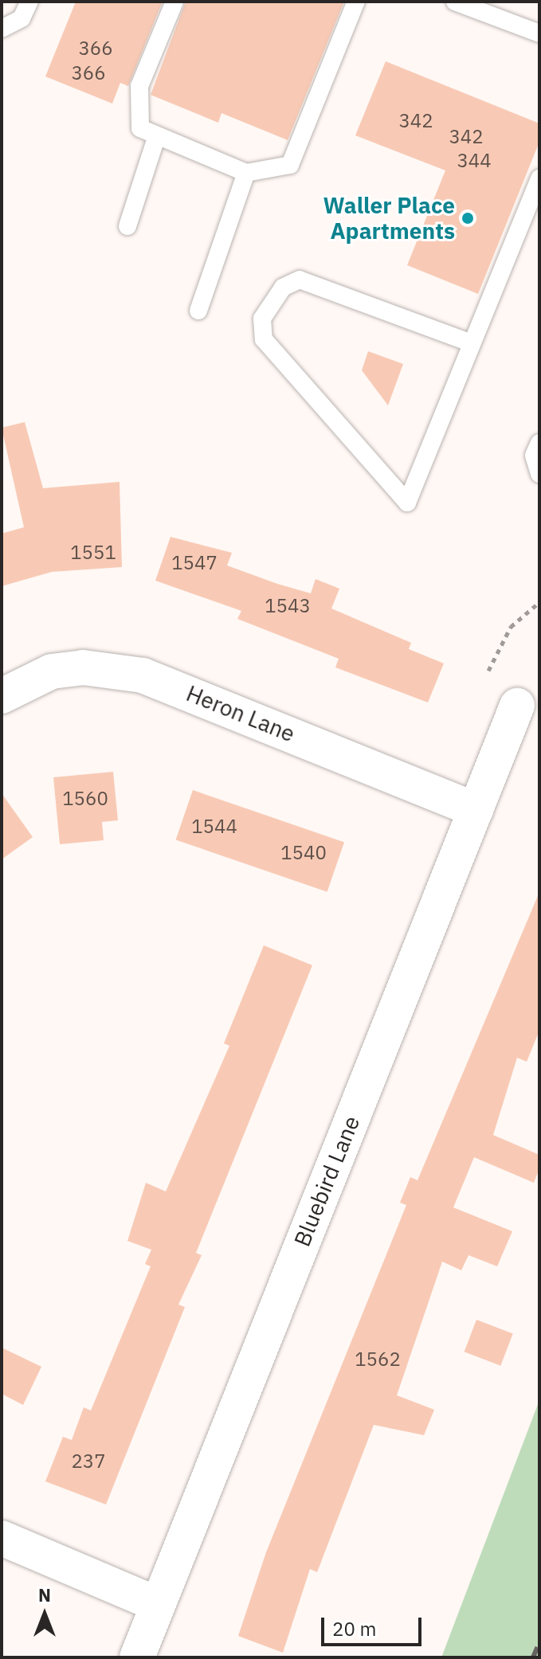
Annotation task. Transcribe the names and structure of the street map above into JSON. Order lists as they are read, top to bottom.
{
  "streets": {
    "street": ["Heron Lane", "Bluebird Lane"]
  },
  "crossings": [
    ["Heron Lane", "Bluebird Lane"]
  ],
  "places": ["Waller Place Apartments"],
  "house_numbers": [
    "366",
    "366",
    "342",
    "342",
    "344",
    "1551",
    "1547",
    "1543",
    "1560",
    "1544",
    "1540",
    "1562",
    "237"
  ],
  "scale_bar": "20 m",
  "north": "top"
}
